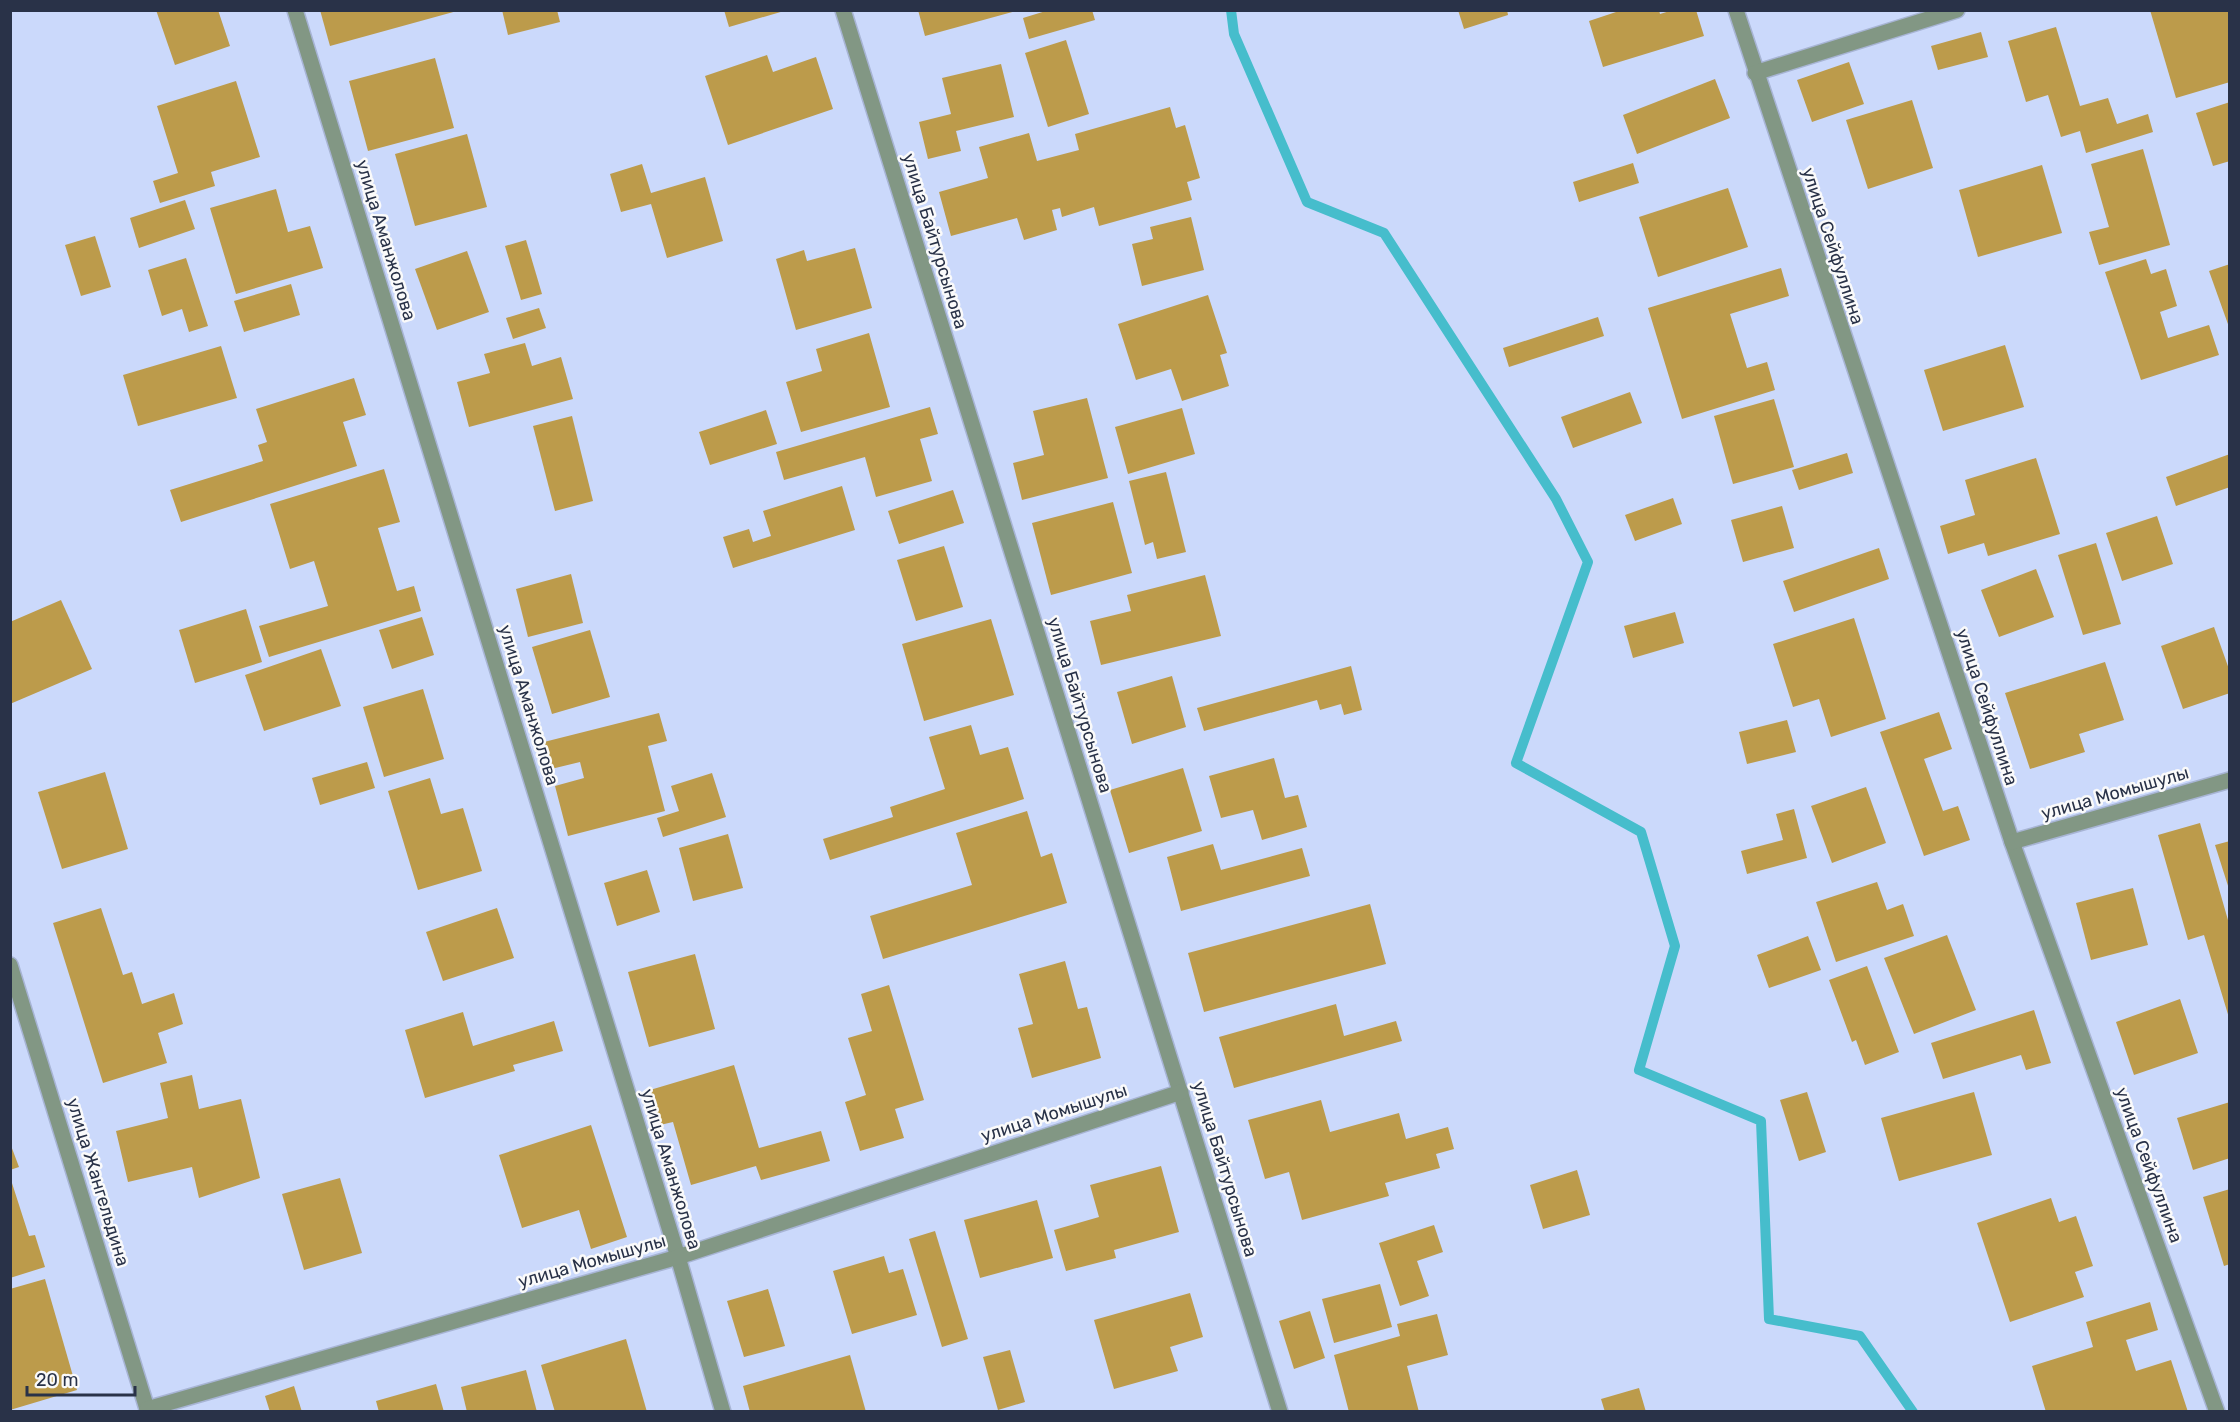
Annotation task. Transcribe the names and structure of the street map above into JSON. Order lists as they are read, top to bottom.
{
  "streets": {
    "street": [
      "улица Аманжолова",
      "улица Байтурсынова",
      "улица Сейфуллина",
      "улица Момышулы",
      "улица Жангельдина"
    ]
  },
  "crossings": [
    ["улица Аманжолова", "улица Момышулы"],
    ["улица Байтурсынова", "улица Момышулы"],
    ["улица Сейфуллина", "улица Момышулы"],
    ["улица Момышулы", "улица Жангельдина"]
  ],
  "scale_bar": "20 m"
}
